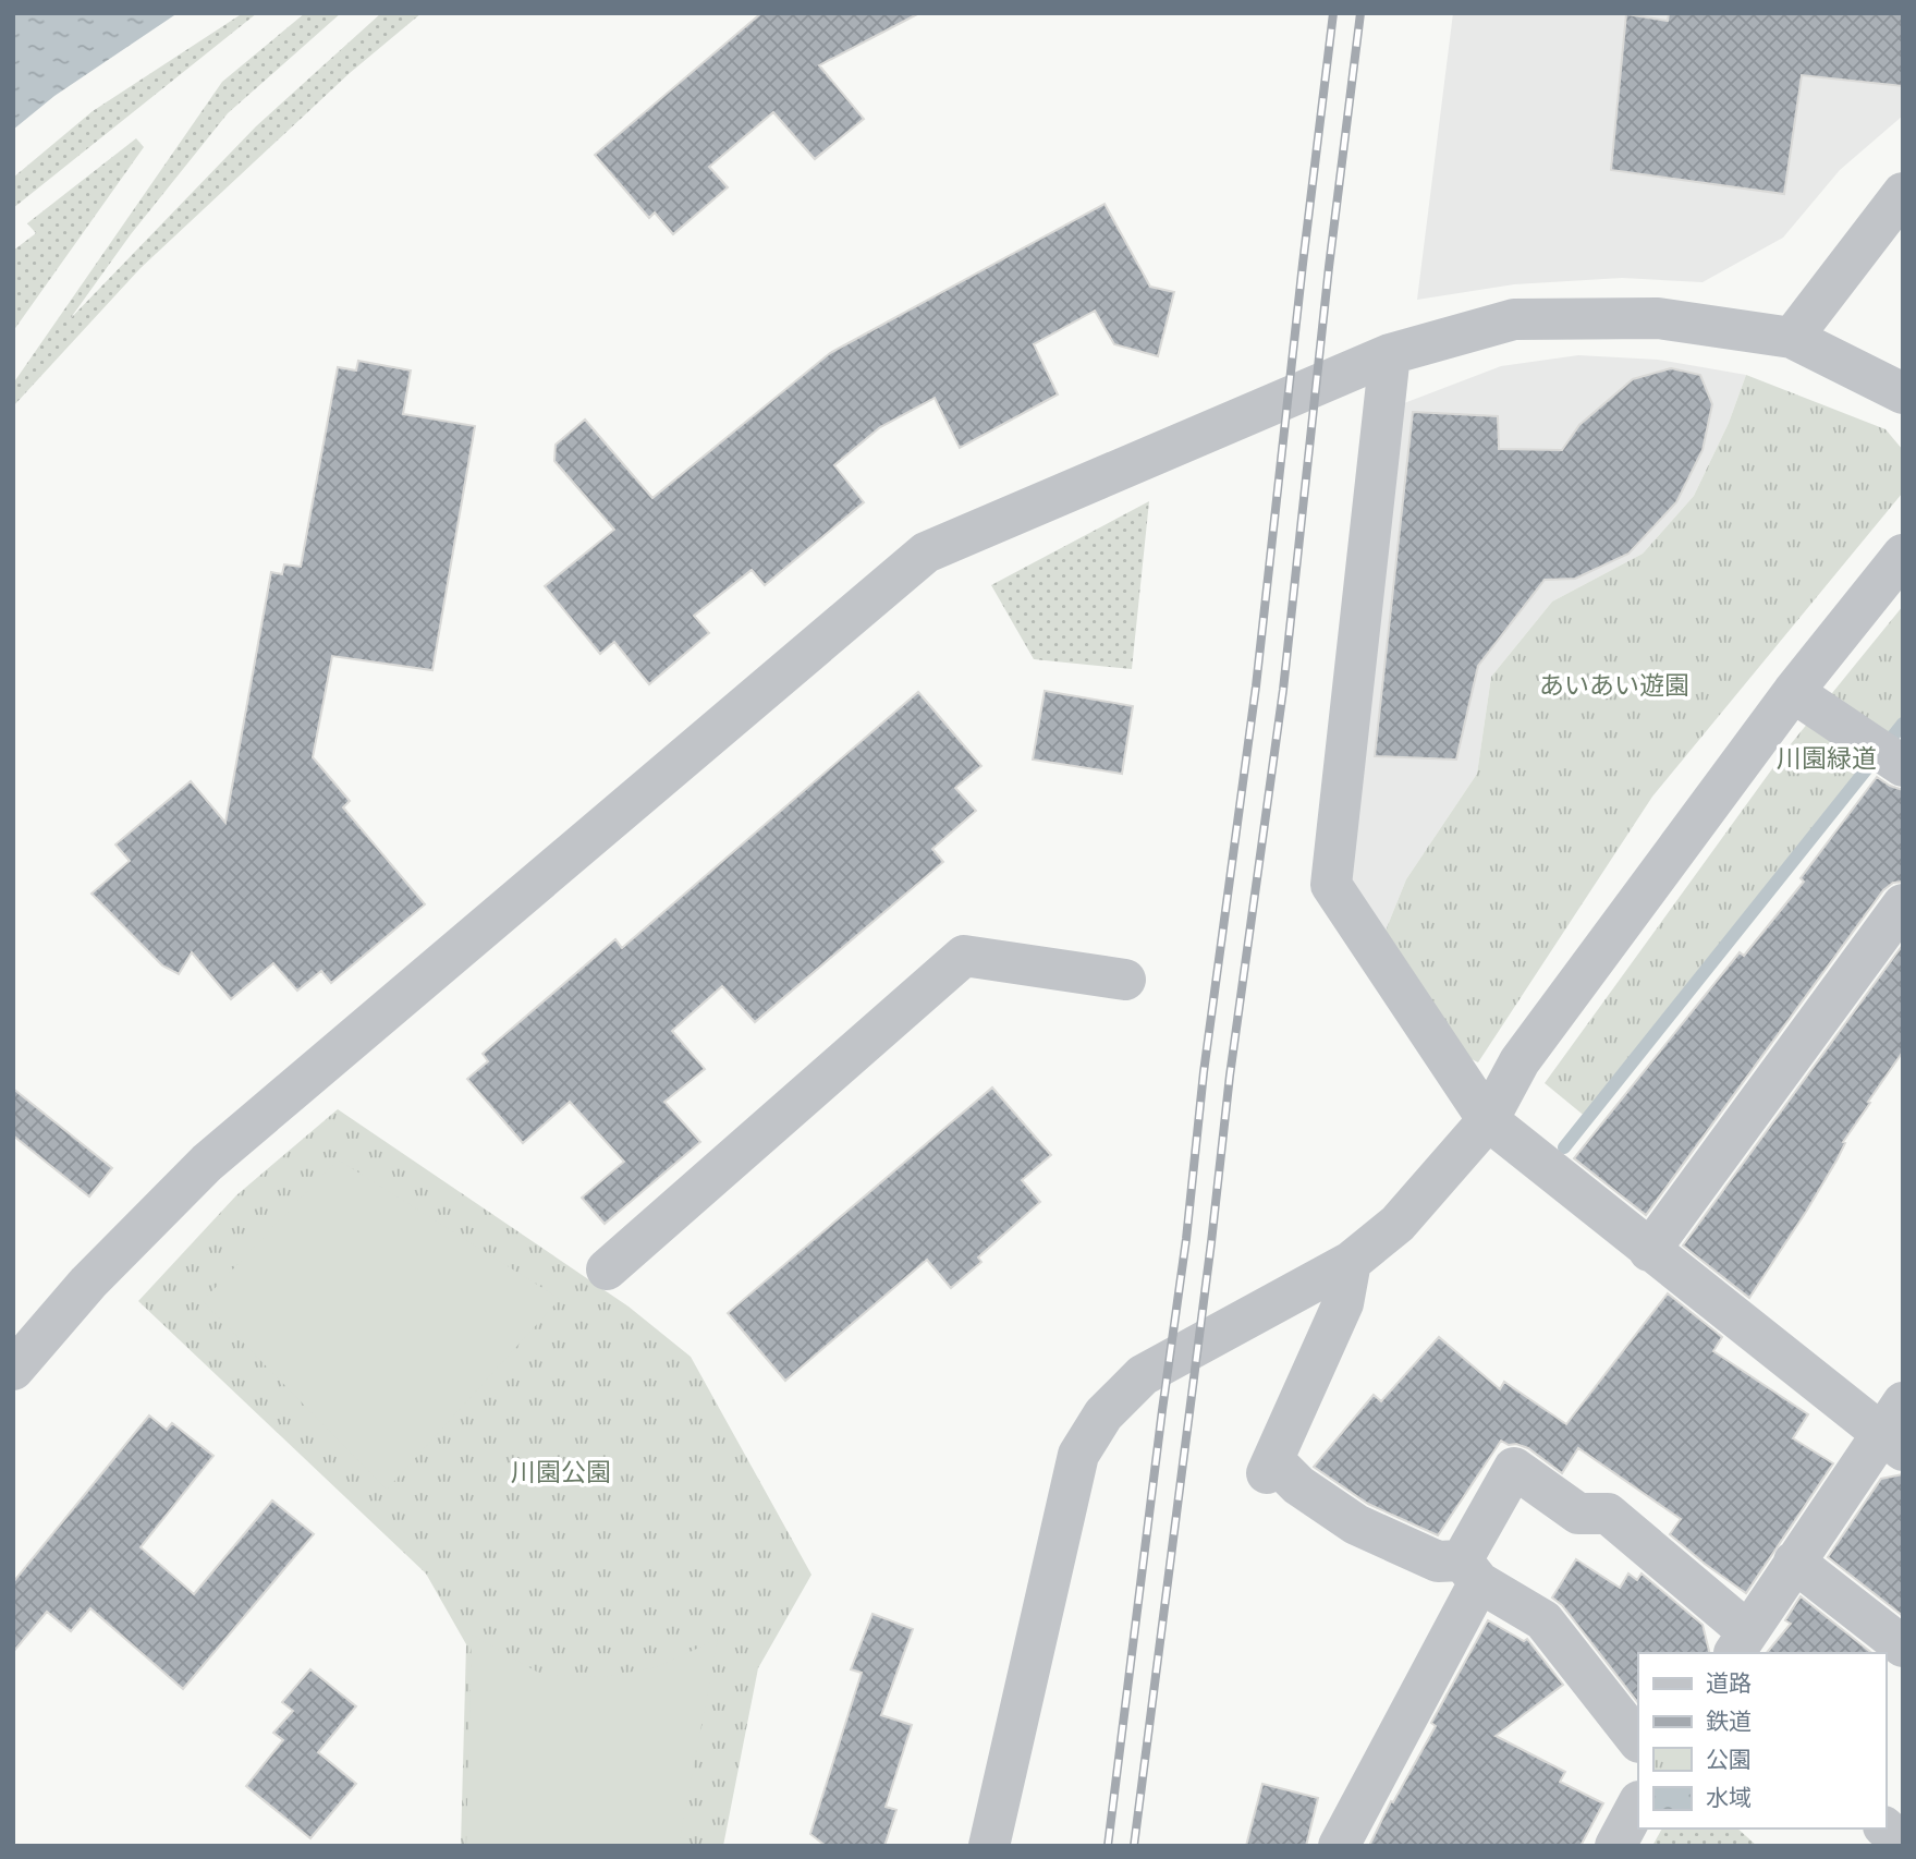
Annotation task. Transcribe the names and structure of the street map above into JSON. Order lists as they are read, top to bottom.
{
  "parks": ["あいあい遊園", "川園緑道", "川園公園"],
  "legend": [
    "道路",
    "鉄道",
    "公園",
    "水域"
  ]
}
